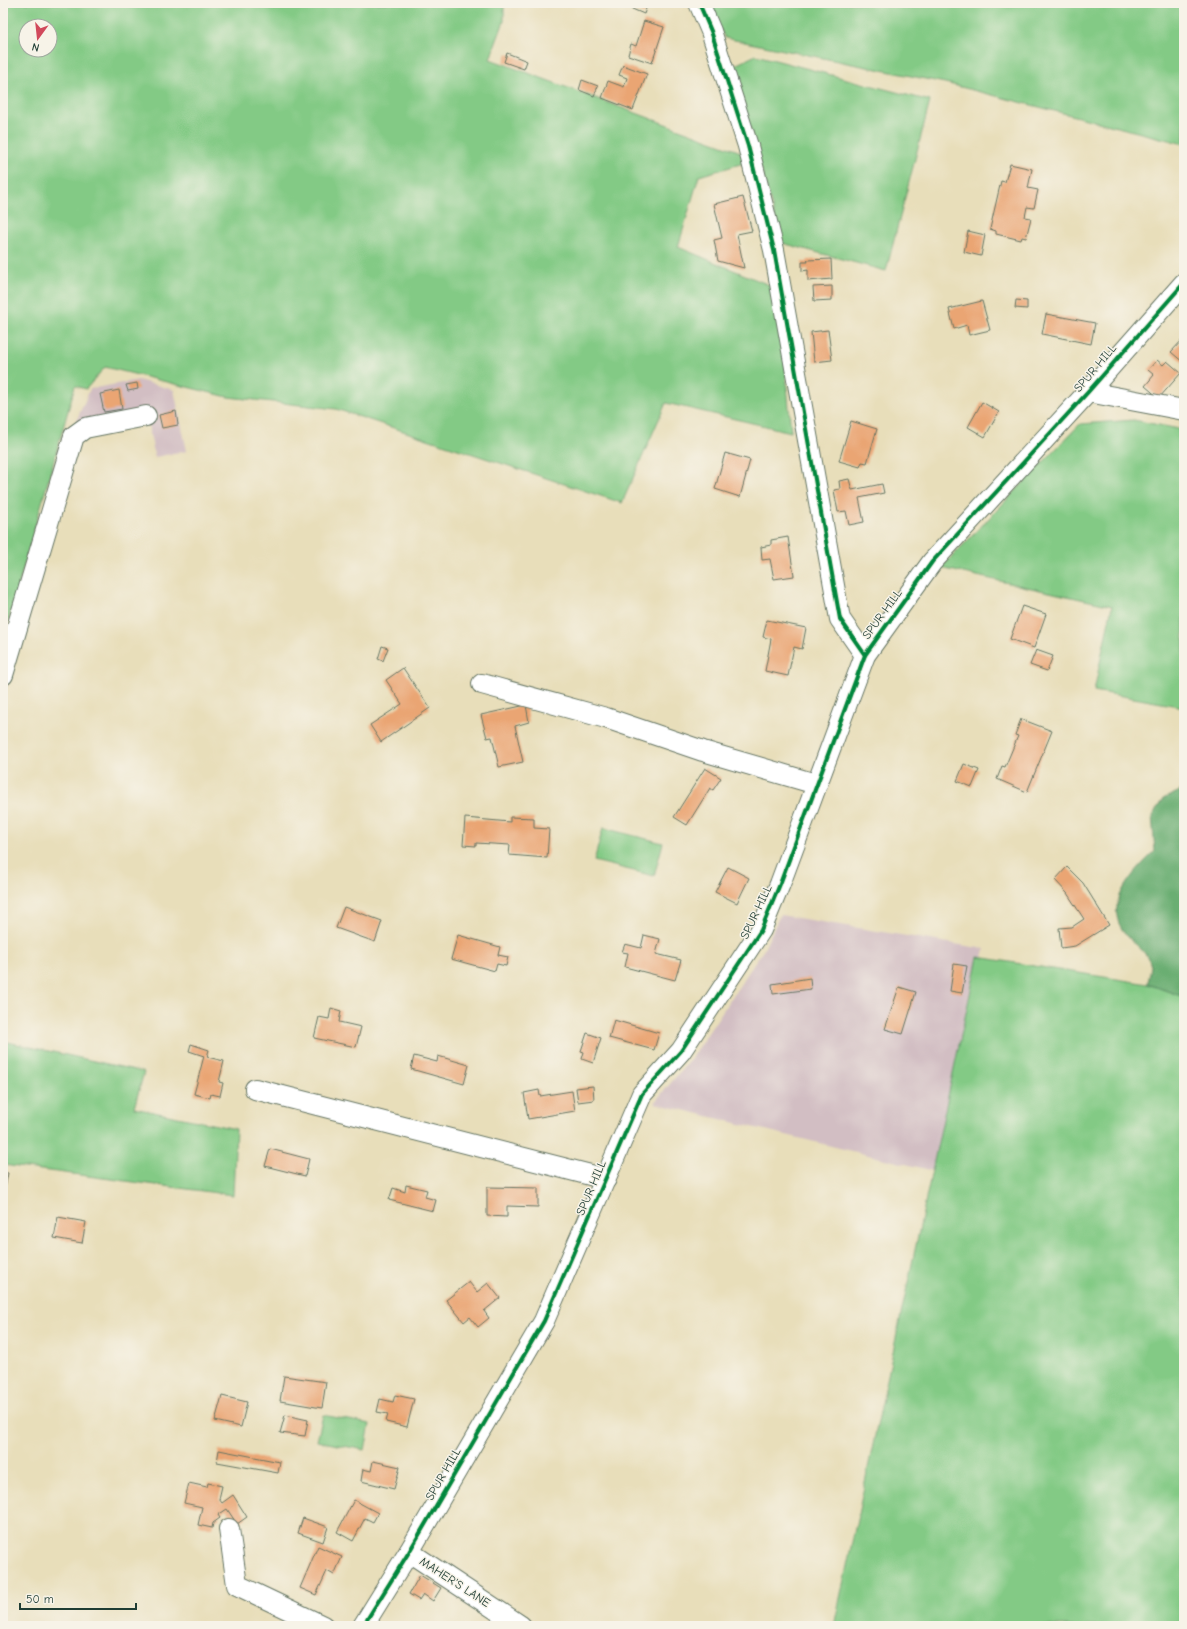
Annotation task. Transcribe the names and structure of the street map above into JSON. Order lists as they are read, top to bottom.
{
  "streets": {
    "street": ["SPUR HILL", "MAHER'S LANE"]
  },
  "crossings": [
    ["SPUR HILL", "MAHER'S LANE"]
  ],
  "scale_bar": "50 m",
  "north": "bottom"
}
